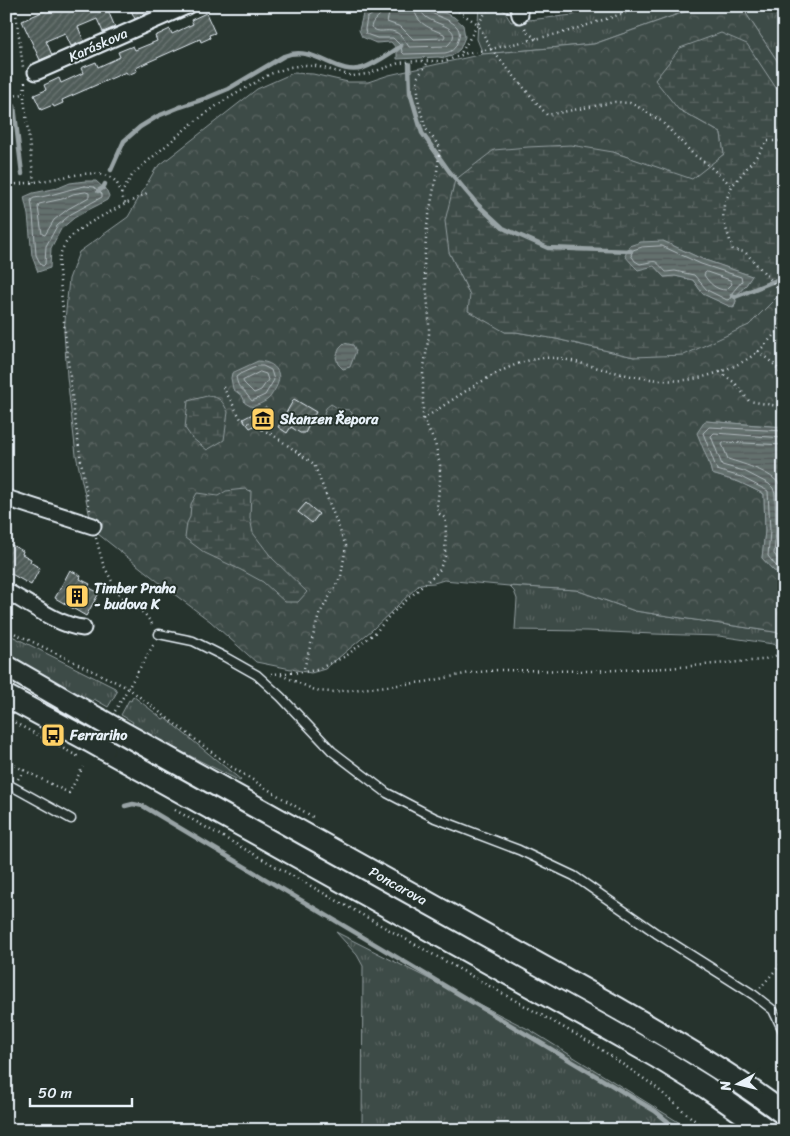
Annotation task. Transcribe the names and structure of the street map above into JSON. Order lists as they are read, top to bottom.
{
  "streets": {
    "main road": ["Poncarova"],
    "street": ["Karáskova"]
  },
  "places": {
    "museum": ["Skanzen Řepora"],
    "building": ["Timber Praha - budova K"],
    "bus stop": ["Ferrariho"]
  },
  "scale_bar": "50 m",
  "north": "left"
}
